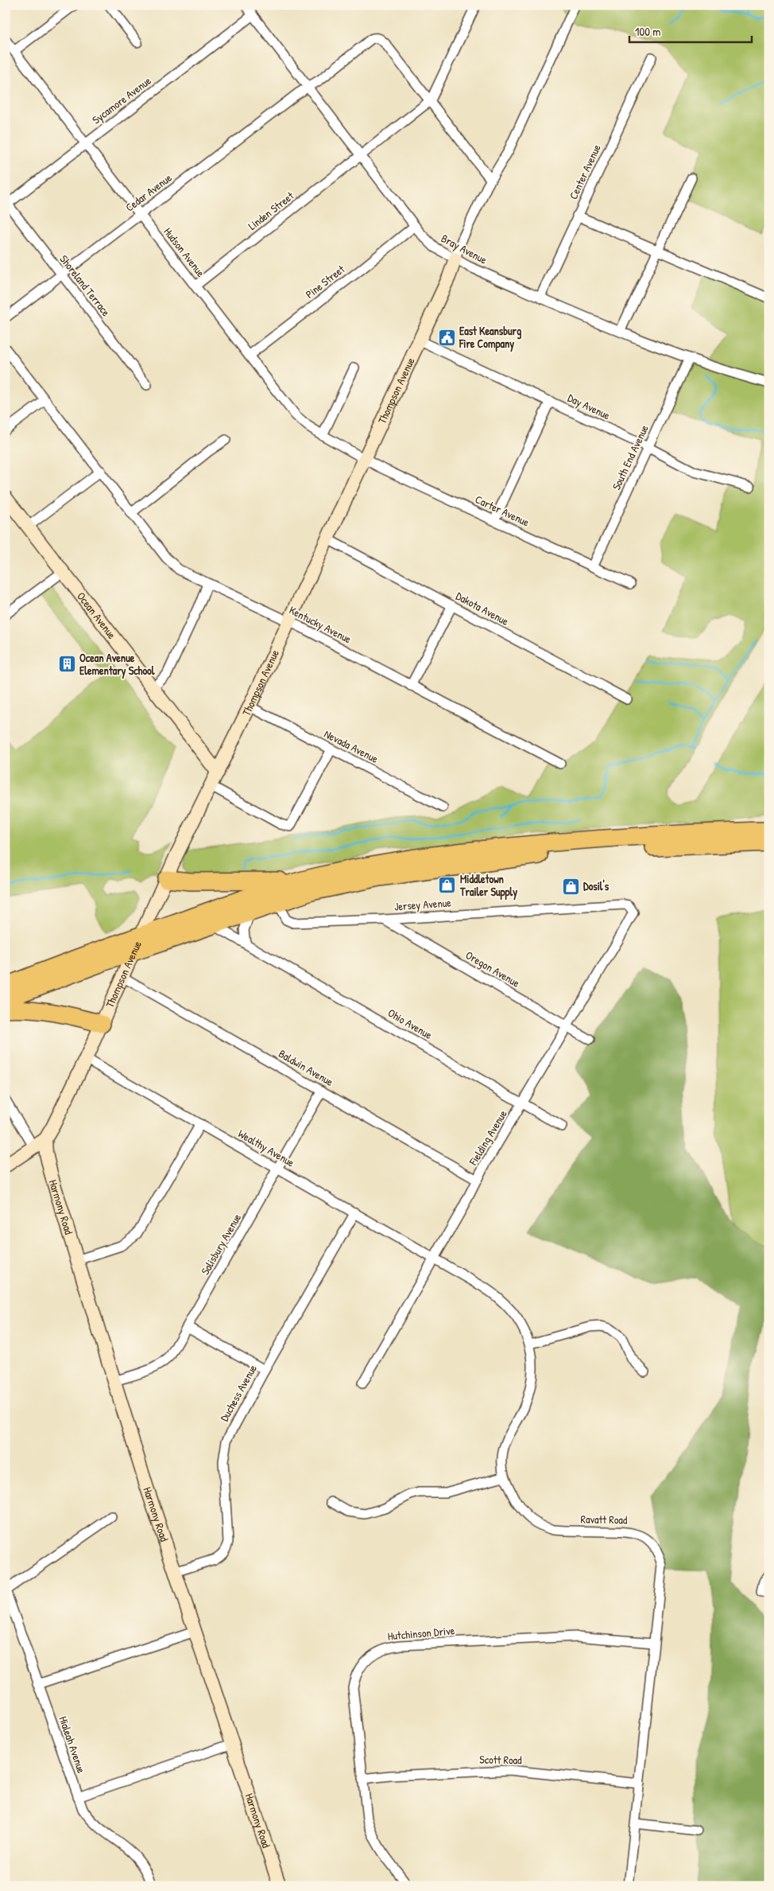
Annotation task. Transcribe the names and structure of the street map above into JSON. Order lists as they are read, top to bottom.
{
  "streets": {
    "street": [
      "Sycamore Avenue",
      "Center Avenue",
      "Cedar Avenue",
      "Linden Street",
      "Bray Avenue",
      "Hudson Avenue",
      "Pine Street",
      "Shoreland Terrace",
      "Thompson Avenue",
      "Day Avenue",
      "South End Avenue",
      "Carter Avenue",
      "Dakota Avenue",
      "Ocean Avenue",
      "Kentucky Avenue",
      "Nevada Avenue",
      "Jersey Avenue",
      "Oregon Avenue",
      "Ohio Avenue",
      "Baldwin Avenue",
      "Fielding Avenue",
      "Wealthy Avenue",
      "Harmony Road",
      "Salisbury Avenue",
      "Duchess Avenue",
      "Ravatt Road",
      "Hutchinson Drive",
      "Hialeah Avenue",
      "Scott Road"
    ]
  },
  "crossings": [
    ["Sycamore Avenue", "Bray Avenue"],
    ["Sycamore Avenue", "Hudson Avenue"],
    ["Sycamore Avenue", "Shoreland Terrace"],
    ["Center Avenue", "Bray Avenue"],
    ["Cedar Avenue", "Linden Street"],
    ["Cedar Avenue", "Bray Avenue"],
    ["Cedar Avenue", "Hudson Avenue"],
    ["Cedar Avenue", "Shoreland Terrace"],
    ["Linden Street", "Bray Avenue"],
    ["Linden Street", "Hudson Avenue"],
    ["Bray Avenue", "Pine Street"],
    ["Bray Avenue", "Thompson Avenue"],
    ["Bray Avenue", "South End Avenue"],
    ["Hudson Avenue", "Pine Street"],
    ["Hudson Avenue", "Thompson Avenue"],
    ["Hudson Avenue", "Carter Avenue"],
    ["Thompson Avenue", "Day Avenue"],
    ["Thompson Avenue", "Carter Avenue"],
    ["Thompson Avenue", "Dakota Avenue"],
    ["Thompson Avenue", "Ocean Avenue"],
    ["Thompson Avenue", "Kentucky Avenue"],
    ["Thompson Avenue", "Nevada Avenue"],
    ["Thompson Avenue", "Baldwin Avenue"],
    ["Thompson Avenue", "Wealthy Avenue"],
    ["Thompson Avenue", "Harmony Road"],
    ["Day Avenue", "South End Avenue"],
    ["South End Avenue", "Carter Avenue"],
    ["Jersey Avenue", "Oregon Avenue"],
    ["Jersey Avenue", "Fielding Avenue"],
    ["Oregon Avenue", "Fielding Avenue"],
    ["Ohio Avenue", "Fielding Avenue"],
    ["Baldwin Avenue", "Fielding Avenue"],
    ["Baldwin Avenue", "Salisbury Avenue"],
    ["Fielding Avenue", "Wealthy Avenue"],
    ["Fielding Avenue", "Ravatt Road"],
    ["Wealthy Avenue", "Salisbury Avenue"],
    ["Wealthy Avenue", "Duchess Avenue"],
    ["Wealthy Avenue", "Ravatt Road"],
    ["Harmony Road", "Salisbury Avenue"],
    ["Harmony Road", "Duchess Avenue"],
    ["Ravatt Road", "Hutchinson Drive"],
    ["Ravatt Road", "Scott Road"],
    ["Hutchinson Drive", "Scott Road"]
  ],
  "places": {
    "public building": ["East Keansburg Fire Company"],
    "building": ["Ocean Avenue Elementary School"],
    "shop": ["Middletown Trailer Supply", "Dosil's"]
  },
  "scale_bar": "100 m"
}
